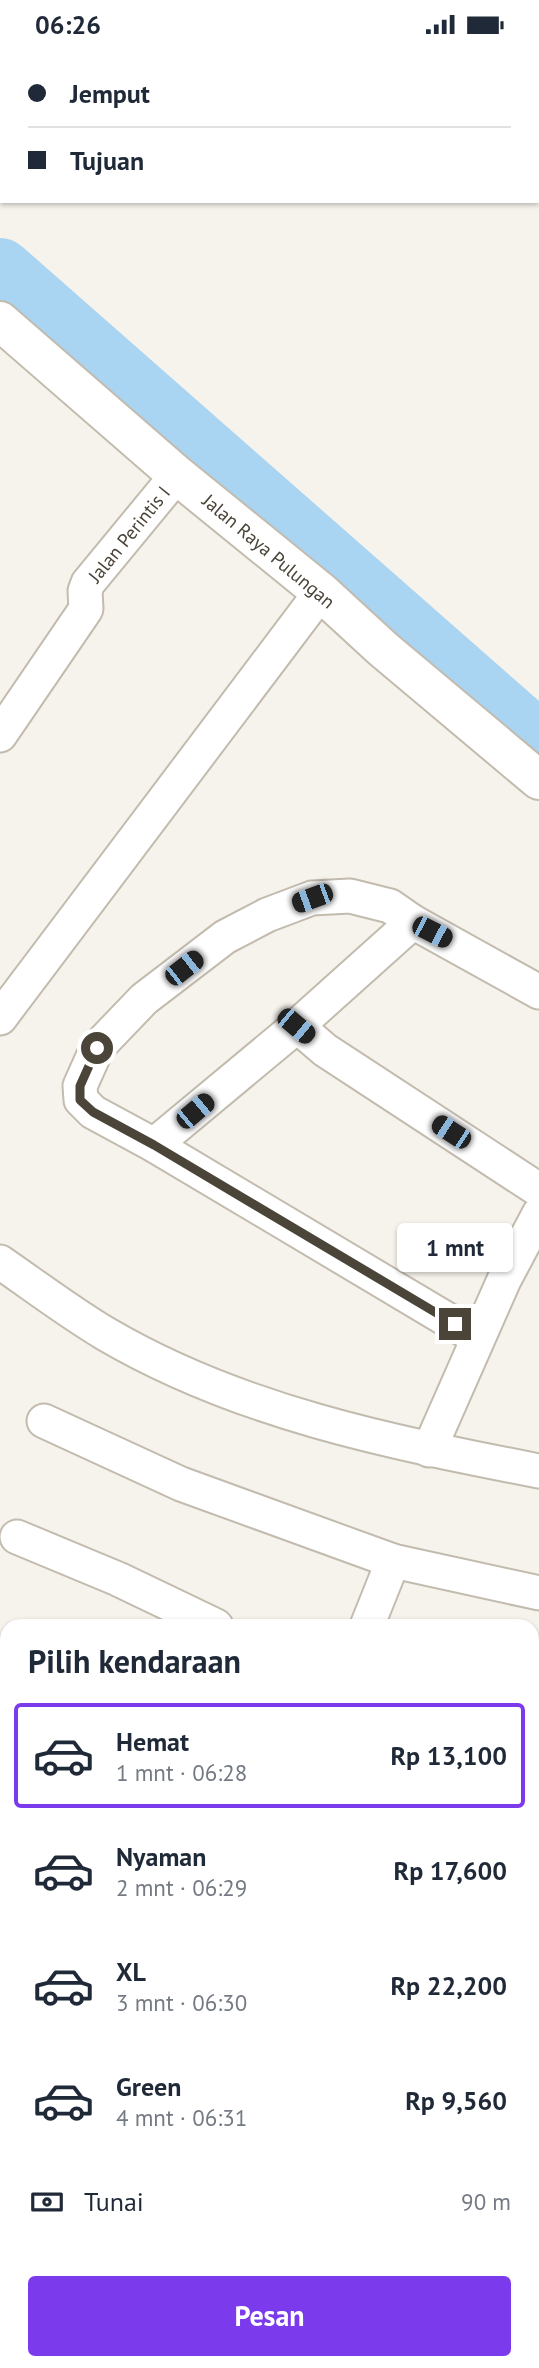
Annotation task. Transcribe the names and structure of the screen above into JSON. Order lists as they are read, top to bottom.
{
  "streets": {
    "street": ["Jalan Perintis I", "Jalan Raya Pulungan"]
  },
  "crossings": [
    ["Jalan Perintis I", "Jalan Raya Pulungan"]
  ],
  "page": {
    "status": "06:26",
    "banner": ["Jemput", "Tujuan"],
    "bubble": "1 mnt",
    "heading": "Pilih kendaraan",
    "list": [
      {
        "name": "Hemat",
        "note": "1 mnt · 06:28",
        "value": "Rp 13,100"
      },
      {
        "name": "Nyaman",
        "note": "2 mnt · 06:29",
        "value": "Rp 17,600"
      },
      {
        "name": "XL",
        "note": "3 mnt · 06:30",
        "value": "Rp 22,200"
      },
      {
        "name": "Green",
        "note": "4 mnt · 06:31",
        "value": "Rp 9,560"
      }
    ],
    "pay": ["Tunai", "90 m"],
    "buttons": "Pesan"
  }
}
